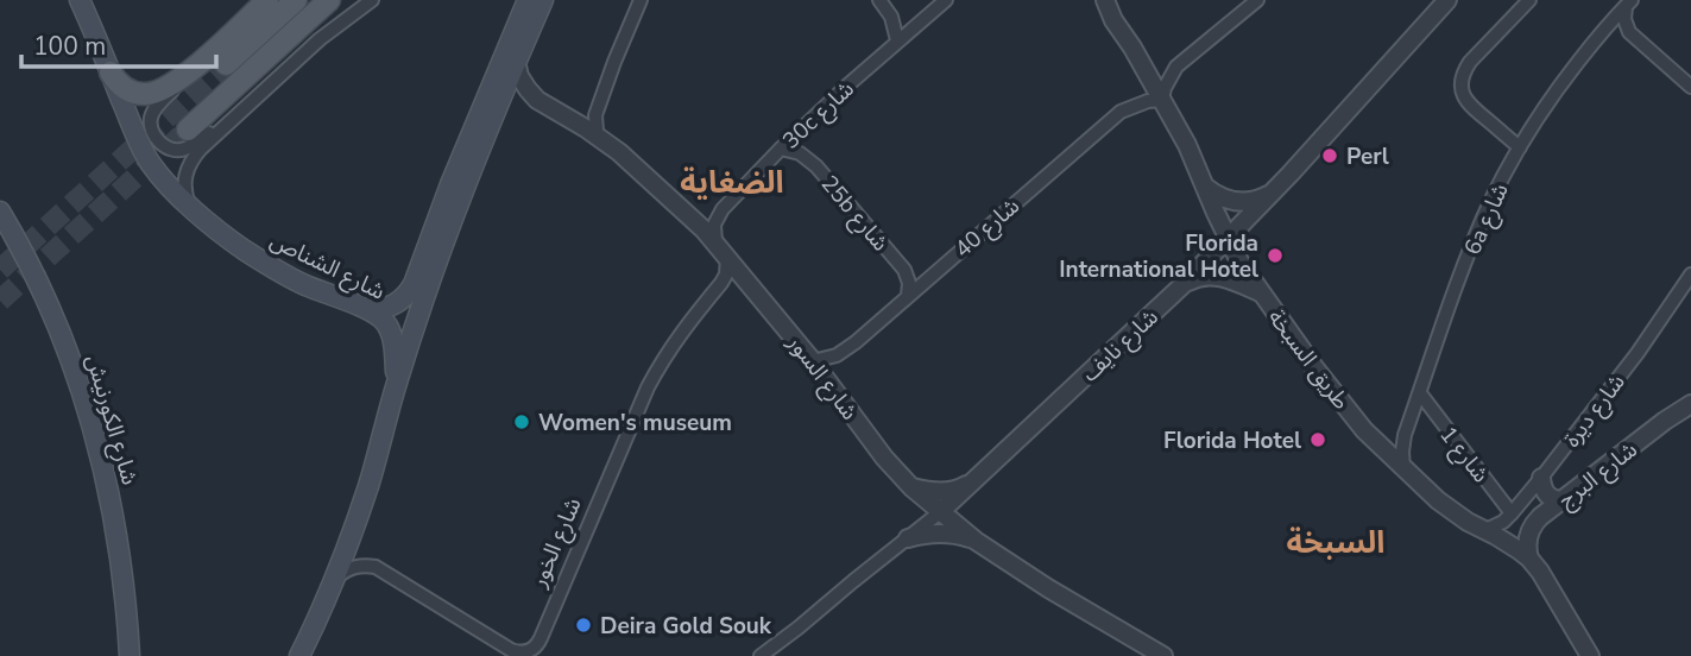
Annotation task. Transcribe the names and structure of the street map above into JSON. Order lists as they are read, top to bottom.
{
  "streets": {
    "main road": ["شارع الشناص", "شارع الكورنيش"],
    "street": [
      "30c شارع",
      "25b شارع",
      "6a شارع",
      "شارع 40",
      "شارع نايف",
      "طريق السبخة",
      "شارع السور",
      "شارع ديرة",
      "شارع 1",
      "شارع البرج",
      "شارع الخور"
    ]
  },
  "crossings": [
    ["30c شارع", "25b شارع"],
    ["30c شارع", "شارع السور"],
    ["25b شارع", "شارع 40"],
    ["6a شارع", "طريق السبخة"],
    ["6a شارع", "شارع 1"],
    ["شارع 40", "طريق السبخة"],
    ["شارع 40", "شارع السور"],
    ["شارع نايف", "طريق السبخة"],
    ["شارع نايف", "شارع السور"],
    ["طريق السبخة", "شارع ديرة"],
    ["طريق السبخة", "شارع البرج"],
    ["شارع السور", "شارع الخور"],
    ["شارع ديرة", "شارع 1"]
  ],
  "districts": ["الضغاية", "السبخة"],
  "places": [
    "Perl",
    "Florida International Hotel",
    "Women's museum",
    "Florida Hotel",
    "Deira Gold Souk"
  ],
  "scale_bar": "100 m"
}
